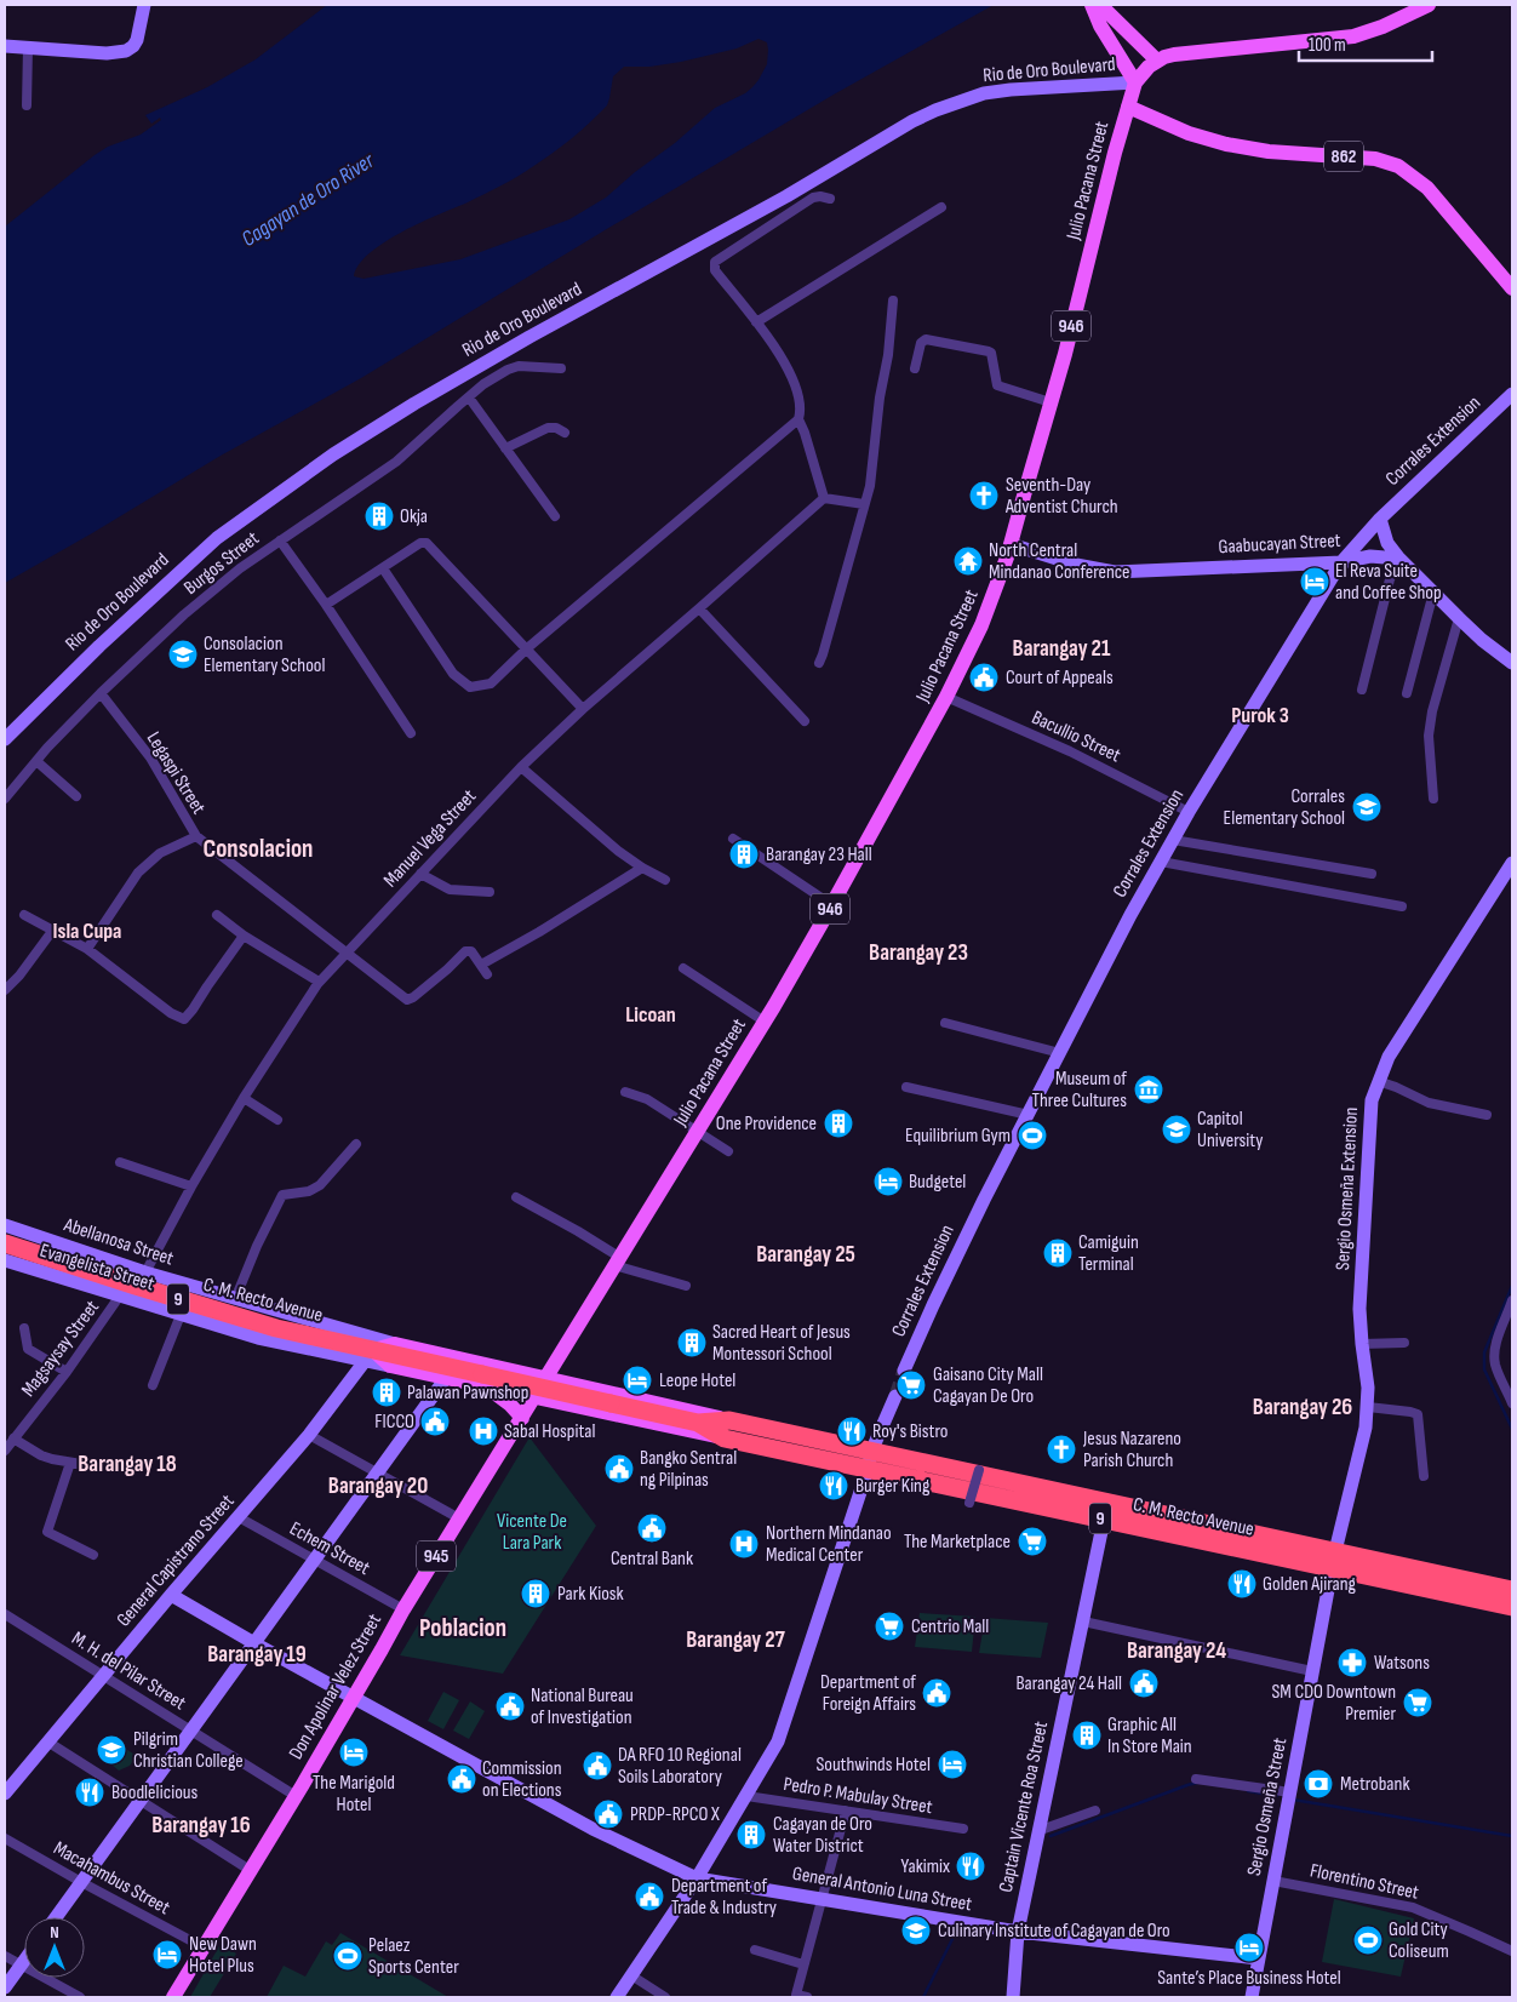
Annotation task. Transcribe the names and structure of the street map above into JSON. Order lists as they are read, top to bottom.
{
  "streets": {
    "highway": ["9", "C. M. Recto Avenue"],
    "main road": [
      "Rio de Oro Boulevard",
      "862",
      "Julio Pacana Street",
      "946",
      "Corrales Extension",
      "Gaabucayan Street",
      "Sergio Osmeña Extension",
      "Abellanosa Street",
      "Evangelista Street",
      "945",
      "General Capistrano Street",
      "Don Apolinar Velez Street",
      "Captain Vicente Roa Street",
      "Sergio Osmeña Street",
      "General Antonio Luna Street"
    ],
    "street": [
      "Burgos Street",
      "Bacullio Street",
      "Legaspi Street",
      "Manuel Vega Street",
      "Magsaysay Street",
      "Echem Street",
      "M. H. del Pilar Street",
      "Pedro P. Mabulay Street",
      "Macahambus Street",
      "Florentino Street"
    ]
  },
  "crossings": [
    ["Rio de Oro Boulevard", "Julio Pacana Street"],
    ["862", "Julio Pacana Street"],
    ["Julio Pacana Street", "Gaabucayan Street"],
    ["Julio Pacana Street", "Bacullio Street"],
    ["Julio Pacana Street", "C. M. Recto Avenue"],
    ["Julio Pacana Street", "Don Apolinar Velez Street"],
    ["Corrales Extension", "Gaabucayan Street"],
    ["Corrales Extension", "Bacullio Street"],
    ["Burgos Street", "Legaspi Street"],
    ["Legaspi Street", "Manuel Vega Street"],
    ["Manuel Vega Street", "Abellanosa Street"],
    ["Sergio Osmeña Extension", "C. M. Recto Avenue"],
    ["Sergio Osmeña Extension", "Sergio Osmeña Street"],
    ["Abellanosa Street", "C. M. Recto Avenue"],
    ["Evangelista Street", "C. M. Recto Avenue"],
    ["Evangelista Street", "Magsaysay Street"],
    ["Evangelista Street", "General Capistrano Street"],
    ["C. M. Recto Avenue", "General Capistrano Street"],
    ["C. M. Recto Avenue", "Don Apolinar Velez Street"],
    ["C. M. Recto Avenue", "Captain Vicente Roa Street"],
    ["C. M. Recto Avenue", "Sergio Osmeña Street"],
    ["Echem Street", "General Capistrano Street"],
    ["Echem Street", "Don Apolinar Velez Street"],
    ["General Capistrano Street", "M. H. del Pilar Street"],
    ["General Capistrano Street", "General Antonio Luna Street"],
    ["M. H. del Pilar Street", "Don Apolinar Velez Street"],
    ["Don Apolinar Velez Street", "Macahambus Street"],
    ["Don Apolinar Velez Street", "General Antonio Luna Street"],
    ["Captain Vicente Roa Street", "General Antonio Luna Street"],
    ["Sergio Osmeña Street", "Florentino Street"],
    ["Sergio Osmeña Street", "General Antonio Luna Street"]
  ],
  "districts": [
    "Barangay 21",
    "Purok 3",
    "Consolacion",
    "Isla Cupa",
    "Barangay 23",
    "Licoan",
    "Barangay 25",
    "Barangay 26",
    "Barangay 18",
    "Barangay 20",
    "Poblacion",
    "Barangay 27",
    "Barangay 24",
    "Barangay 19",
    "Barangay 16"
  ],
  "water": ["Cagayan de Oro River"],
  "parks": ["Vicente De Lara Park"],
  "places": {
    "church": ["Seventh-Day Adventist Church", "Jesus Nazareno Parish Church"],
    "building": [
      "Okja",
      "Barangay 23 Hall",
      "One Providence",
      "Camiguin Terminal",
      "Sacred Heart of Jesus Montessori School",
      "Palawan Pawnshop",
      "Park Kiosk",
      "Graphic All In Store Main",
      "Cagayan de Oro Water District"
    ],
    "temple": ["North Central Mindanao Conference"],
    "hotel": [
      "El Reva Suite and Coffee Shop",
      "Budgetel",
      "Leope Hotel",
      "The Marigold Hotel",
      "Southwinds Hotel",
      "Sante’s Place Business Hotel",
      "New Dawn Hotel Plus"
    ],
    "school or university": [
      "Consolacion Elementary School",
      "Corrales Elementary School",
      "Capitol University",
      "Pilgrim Christian College",
      "Culinary Institute of Cagayan de Oro"
    ],
    "public building": [
      "Court of Appeals",
      "FICCO",
      "Bangko Sentral ng Pilpinas",
      "Central Bank",
      "Barangay 24 Hall",
      "Department of Foreign Affairs",
      "National Bureau of Investigation",
      "DA RFO 10 Regional Soils Laboratory",
      "Commission on Elections",
      "PRDP-RPCO X",
      "Department of Trade & Industry"
    ],
    "museum": ["Museum of Three Cultures"],
    "sports": ["Equilibrium Gym", "Gold City Coliseum", "Pelaez Sports Center"],
    "supermarket": [
      "Gaisano City Mall Cagayan De Oro",
      "The Marketplace",
      "Centrio Mall",
      "SM CDO Downtown Premier"
    ],
    "hospital": ["Sabal Hospital", "Northern Mindanao Medical Center"],
    "restaurant": [
      "Roy's Bistro",
      "Burger King",
      "Golden Ajirang",
      "Boodlelicious",
      "Yakimix"
    ],
    "pharmacy": ["Watsons"],
    "bank": ["Metrobank"]
  },
  "scale_bar": "100 m",
  "north": "top"
}
